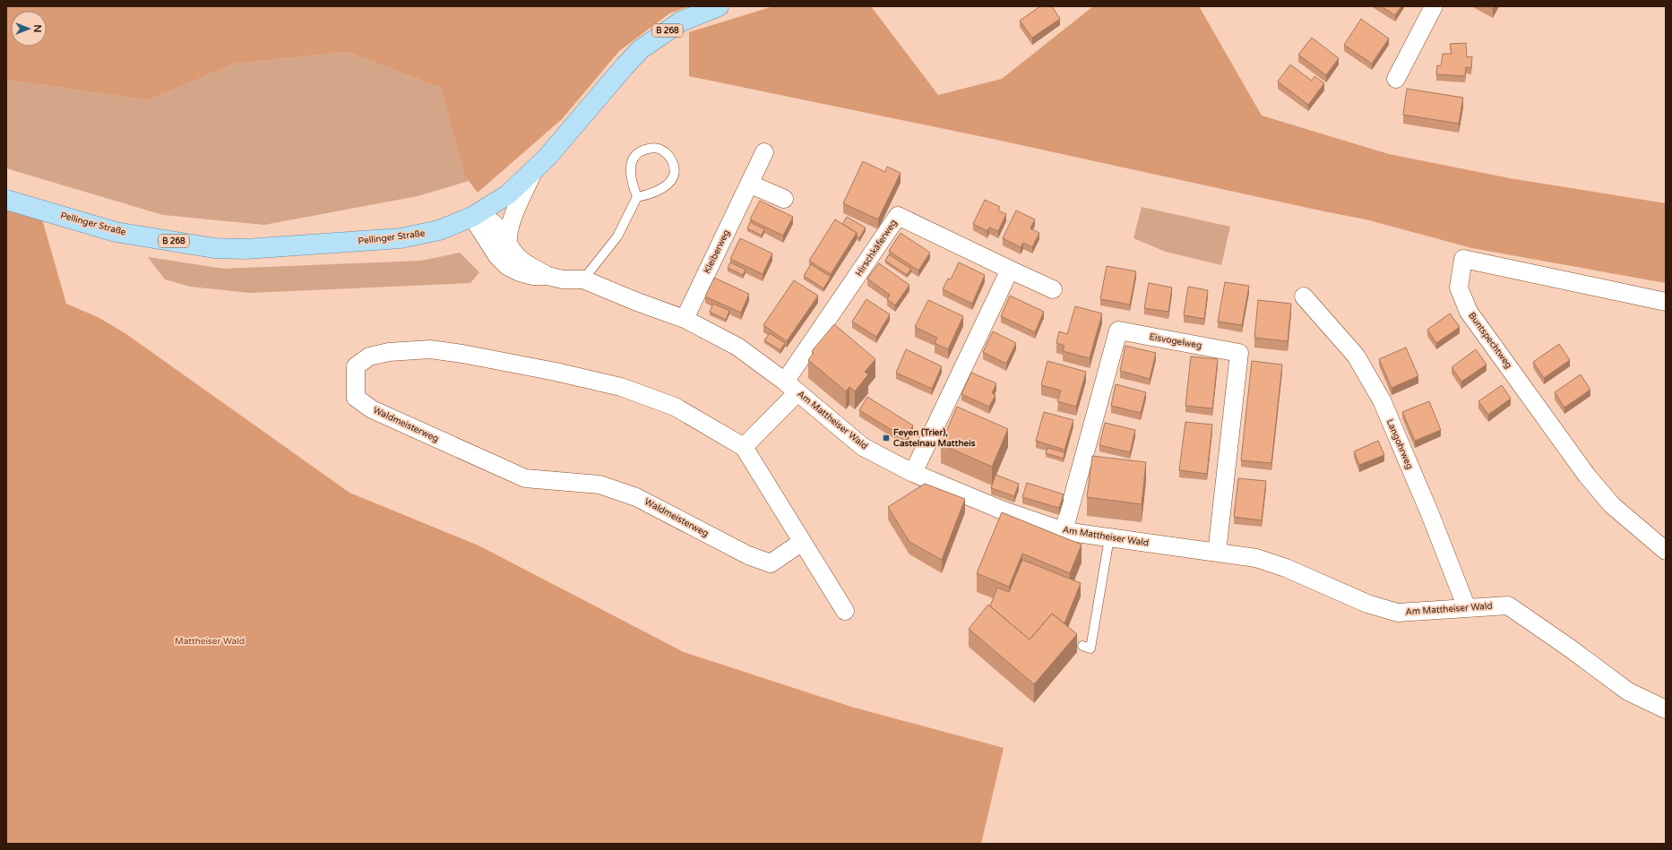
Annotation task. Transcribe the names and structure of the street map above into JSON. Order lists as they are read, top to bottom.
{
  "streets": {
    "main road": ["B 268", "Pellinger Straße"],
    "street": [
      "Hirschkäferweg",
      "Kleiberweg",
      "Buntspechtweg",
      "Eisvogelweg",
      "Am Mattheiser Wald",
      "Waldmeisterweg",
      "Langohrweg"
    ]
  },
  "crossings": [
    ["Pellinger Straße", "Am Mattheiser Wald"],
    ["Hirschkäferweg", "Am Mattheiser Wald"],
    ["Kleiberweg", "Am Mattheiser Wald"],
    ["Eisvogelweg", "Am Mattheiser Wald"],
    ["Am Mattheiser Wald", "Langohrweg"]
  ],
  "parks": ["Mattheiser Wald"],
  "places": {
    "transit": ["Feyen (Trier), Castelnau Mattheis"]
  },
  "north": "right"
}
